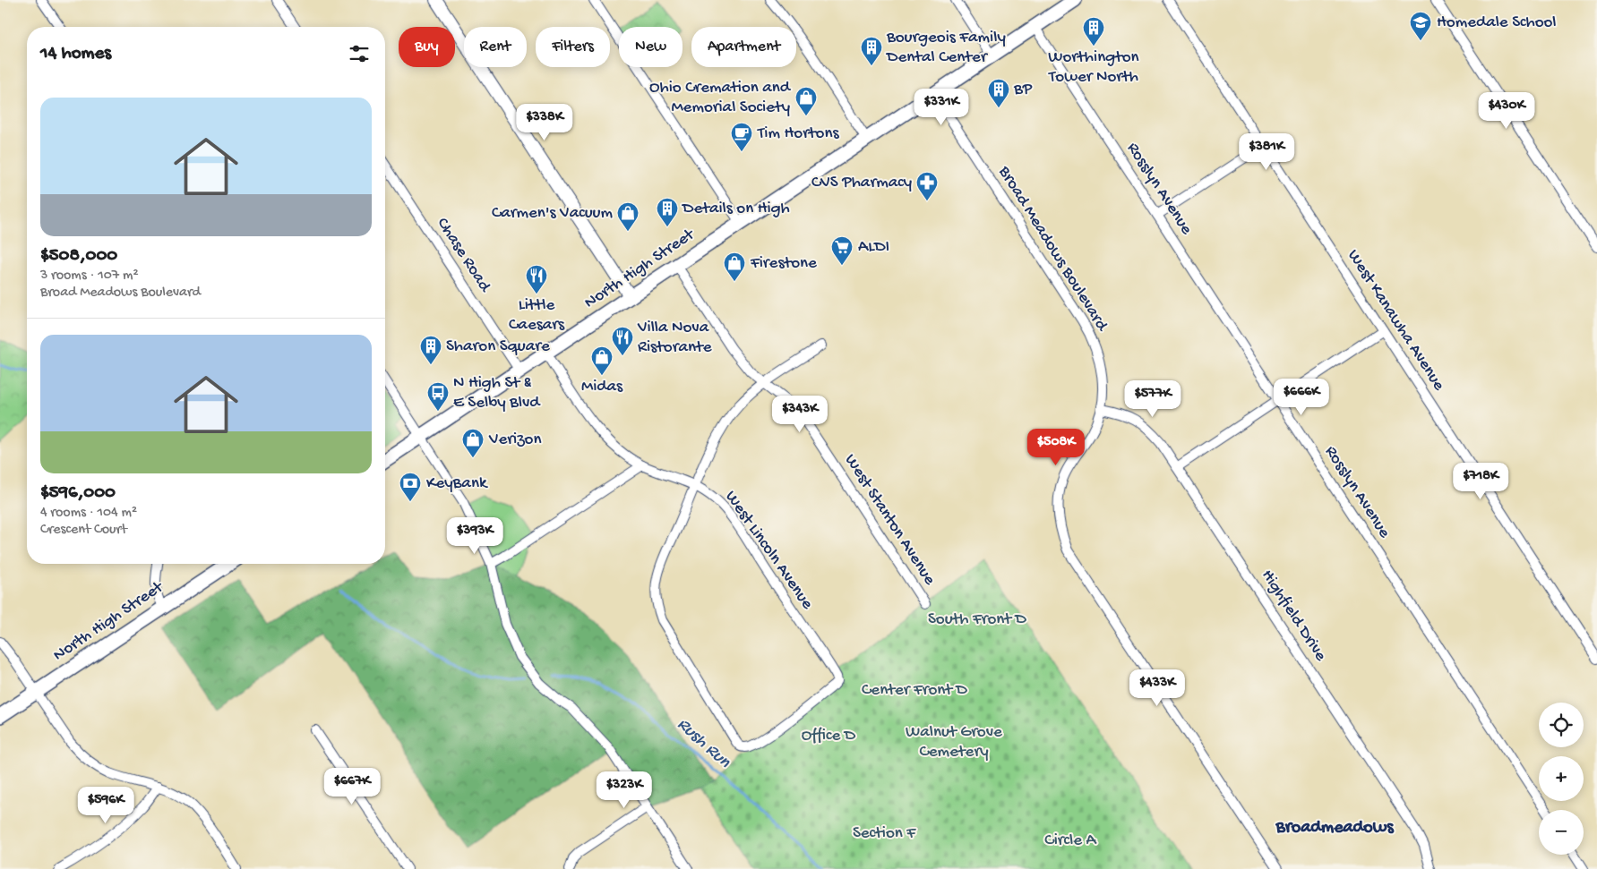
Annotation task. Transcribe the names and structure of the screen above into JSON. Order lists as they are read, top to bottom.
{
  "streets": {
    "main road": ["North High Street"],
    "street": [
      "Rosslyn Avenue",
      "Broad Meadows Boulevard",
      "Chase Road",
      "West Kanawha Avenue",
      "West Stanton Avenue",
      "West Lincoln Avenue",
      "Highfield Drive"
    ]
  },
  "crossings": [
    ["Rosslyn Avenue", "North High Street"],
    ["Broad Meadows Boulevard", "North High Street"],
    ["Broad Meadows Boulevard", "Highfield Drive"],
    ["Chase Road", "North High Street"],
    ["North High Street", "West Stanton Avenue"],
    ["North High Street", "West Lincoln Avenue"]
  ],
  "districts": ["Broadmeadows"],
  "water": ["Rush Run"],
  "parks": [
    "South Front D",
    "Center Front D",
    "Walnut Grove Cemetery",
    "Office D",
    "Section F",
    "Circle A"
  ],
  "places": {
    "school or university": ["Homedale School"],
    "building": [
      "Worthington Tower North",
      "Bourgeois Family Dental Center",
      "BP",
      "Details on High",
      "Sharon Square"
    ],
    "shop": [
      "Ohio Cremation and Memorial Society",
      "Carmen's Vacuum",
      "Firestone",
      "Midas",
      "Verizon"
    ],
    "cafe": ["Tim Hortons"],
    "pharmacy": ["CVS Pharmacy"],
    "supermarket": ["ALDI"],
    "restaurant": ["Little Caesars", "Villa Nova Ristorante"],
    "bus stop": ["N High St & E Selby Blvd"],
    "bank": ["KeyBank"]
  },
  "page": {
    "chip": [
      "Buy",
      "Rent",
      "Filters",
      "New",
      "Apartment"
    ],
    "heading": "14 homes",
    "list": [
      {
        "name": "$508,000",
        "note": "3 rooms · 107 m² · Broad Meadows Boulevard"
      },
      {
        "name": "$596,000",
        "note": "4 rooms · 104 m² · Crescent Court"
      }
    ],
    "price": [
      "$331K",
      "$430K",
      "$338K",
      "$381K",
      "$666K",
      "$577K",
      "$343K",
      "$508K",
      "$718K",
      "$393K",
      "$433K",
      "$667K",
      "$323K",
      "$596K"
    ],
    "map_buttons": ["+", "−"]
  }
}
